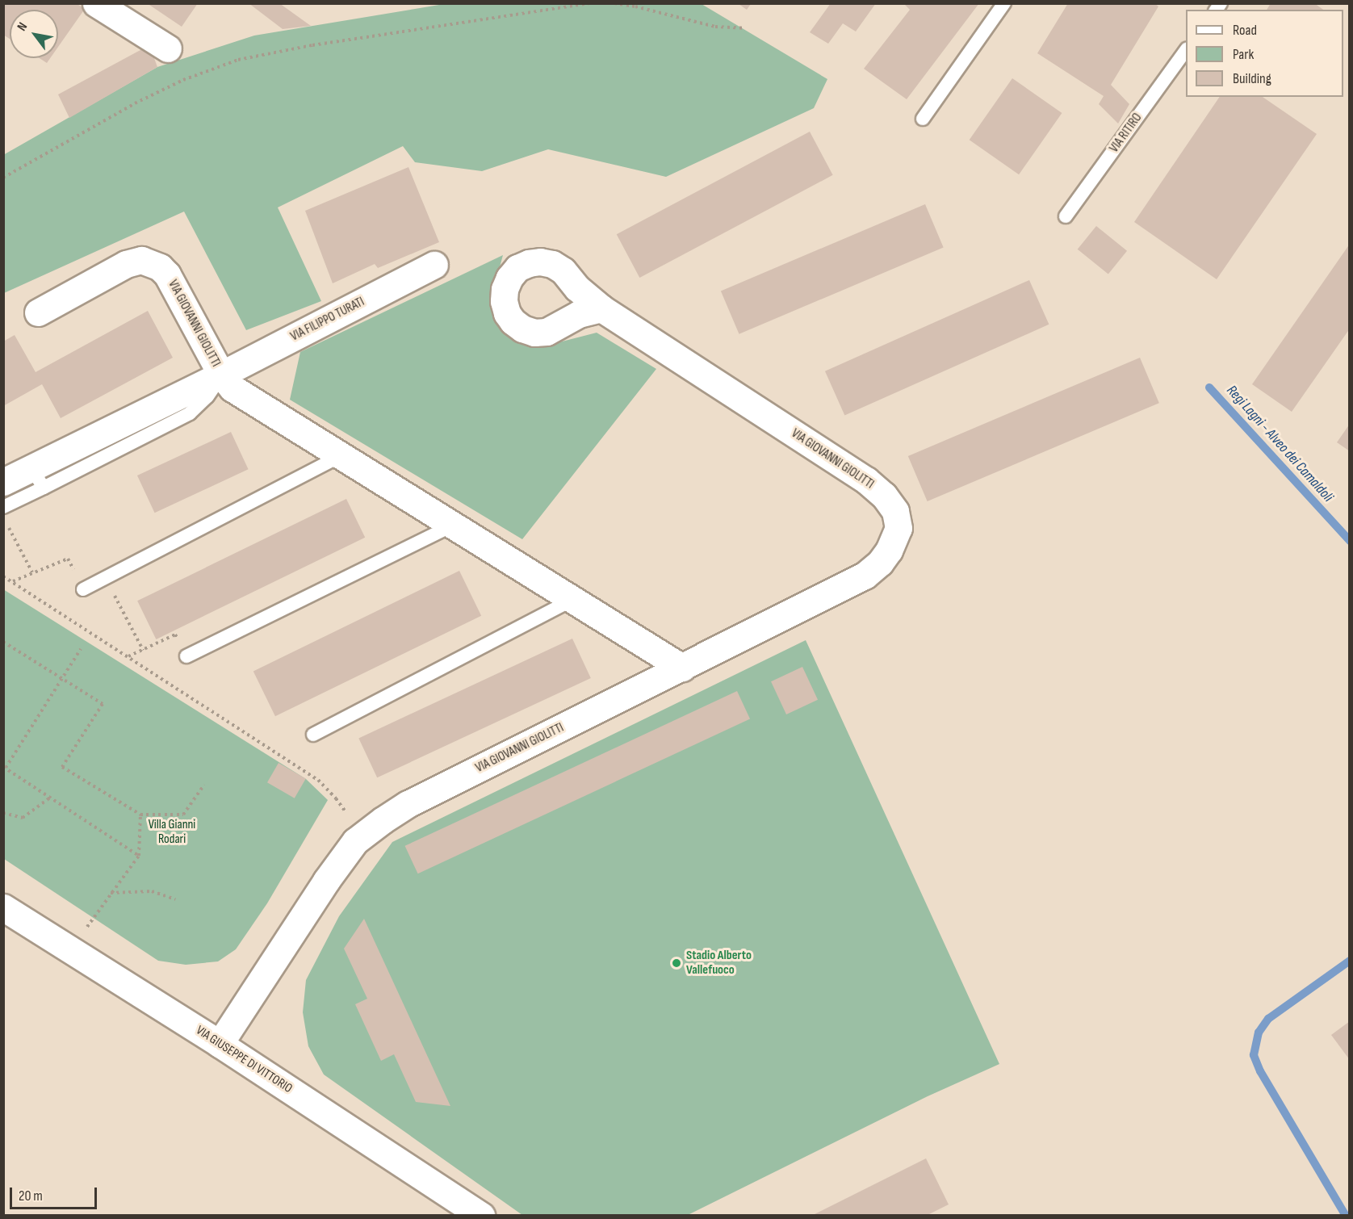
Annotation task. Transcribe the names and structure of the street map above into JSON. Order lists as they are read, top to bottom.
{
  "streets": {
    "street": ["VIA FILIPPO TURATI", "VIA GIOVANNI GIOLITTI", "VIA GIUSEPPE DI VITTORIO"],
    "lane": ["VIA RITIRO"]
  },
  "crossings": [
    ["VIA FILIPPO TURATI", "VIA GIOVANNI GIOLITTI"],
    ["VIA GIOVANNI GIOLITTI", "VIA GIUSEPPE DI VITTORIO"]
  ],
  "water": ["Regi Lagni - Alveo dei Camaldoli"],
  "parks": ["Villa Gianni Rodari"],
  "places": ["Stadio Alberto Vallefuoco"],
  "legend": ["Road", "Park", "Building"],
  "scale_bar": "20 m",
  "north": "top left"
}
